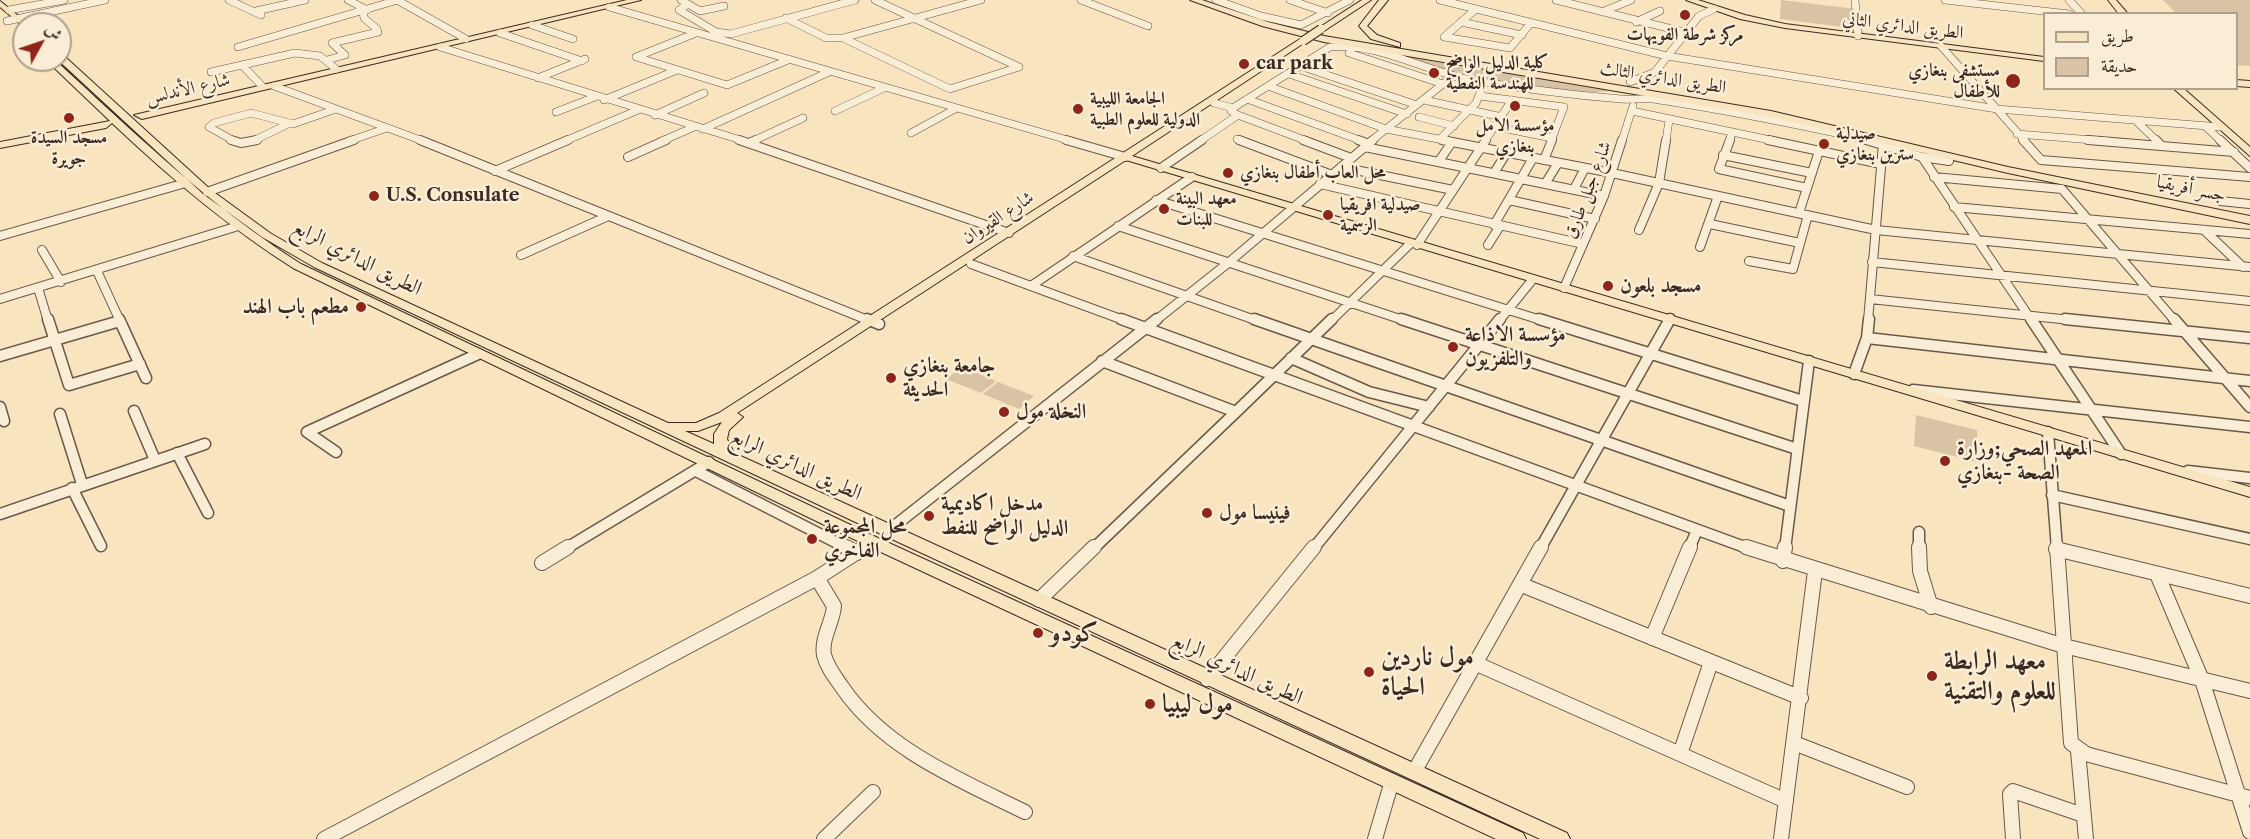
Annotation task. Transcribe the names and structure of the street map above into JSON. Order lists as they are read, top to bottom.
{
  "streets": {
    "highway": ["الطريق الدائري الثالث", "جسر أفريقيا"],
    "main road": [
      "الطريق الدائري الثاني",
      "شارع الأندلس",
      "شارع القيروان",
      "الطريق الدائري الرابع"
    ],
    "street": ["شارع جبل طارق"]
  },
  "crossings": [
    ["الطريق الدائري الثالث", "جسر أفريقيا"],
    ["شارع القيروان", "الطريق الدائري الرابع"]
  ],
  "places": [
    "مركز شرطة الفويهات",
    "car park",
    "كلية الدليل الواضح للهندسة النفطية",
    "مستشفى بنغازي للأطفال",
    "مؤسسة الامل بنغازي",
    "الجامعة الليبية الدولية للعلوم الطبية",
    "مسجد السيدة جويرة",
    "صيدلية سترين بنغازي",
    "محل العاب أطفال بنغازي",
    "U.S. Consulate",
    "معهد البينة للبنات",
    "صيدلية افريقيا الرسمية",
    "مسجد بلعون",
    "مطعم باب الهند",
    "مؤسسة الاذاعة والتلفزيون",
    "جامعة بنغازي الحديثة",
    "النخلة مول",
    "المعهد الصحي;وزارة الصحة -بنغازي",
    "فينيسا مول",
    "مدخل اكاديمية الدليل الواضح للنفط",
    "محل المجموعة الفاخري",
    "كودو",
    "مول ناردين الحياة",
    "معهد الرابطة للعلوم والتقنية",
    "مول ليبيا"
  ],
  "legend": ["طريق", "حديقة"],
  "north": "top right"
}
